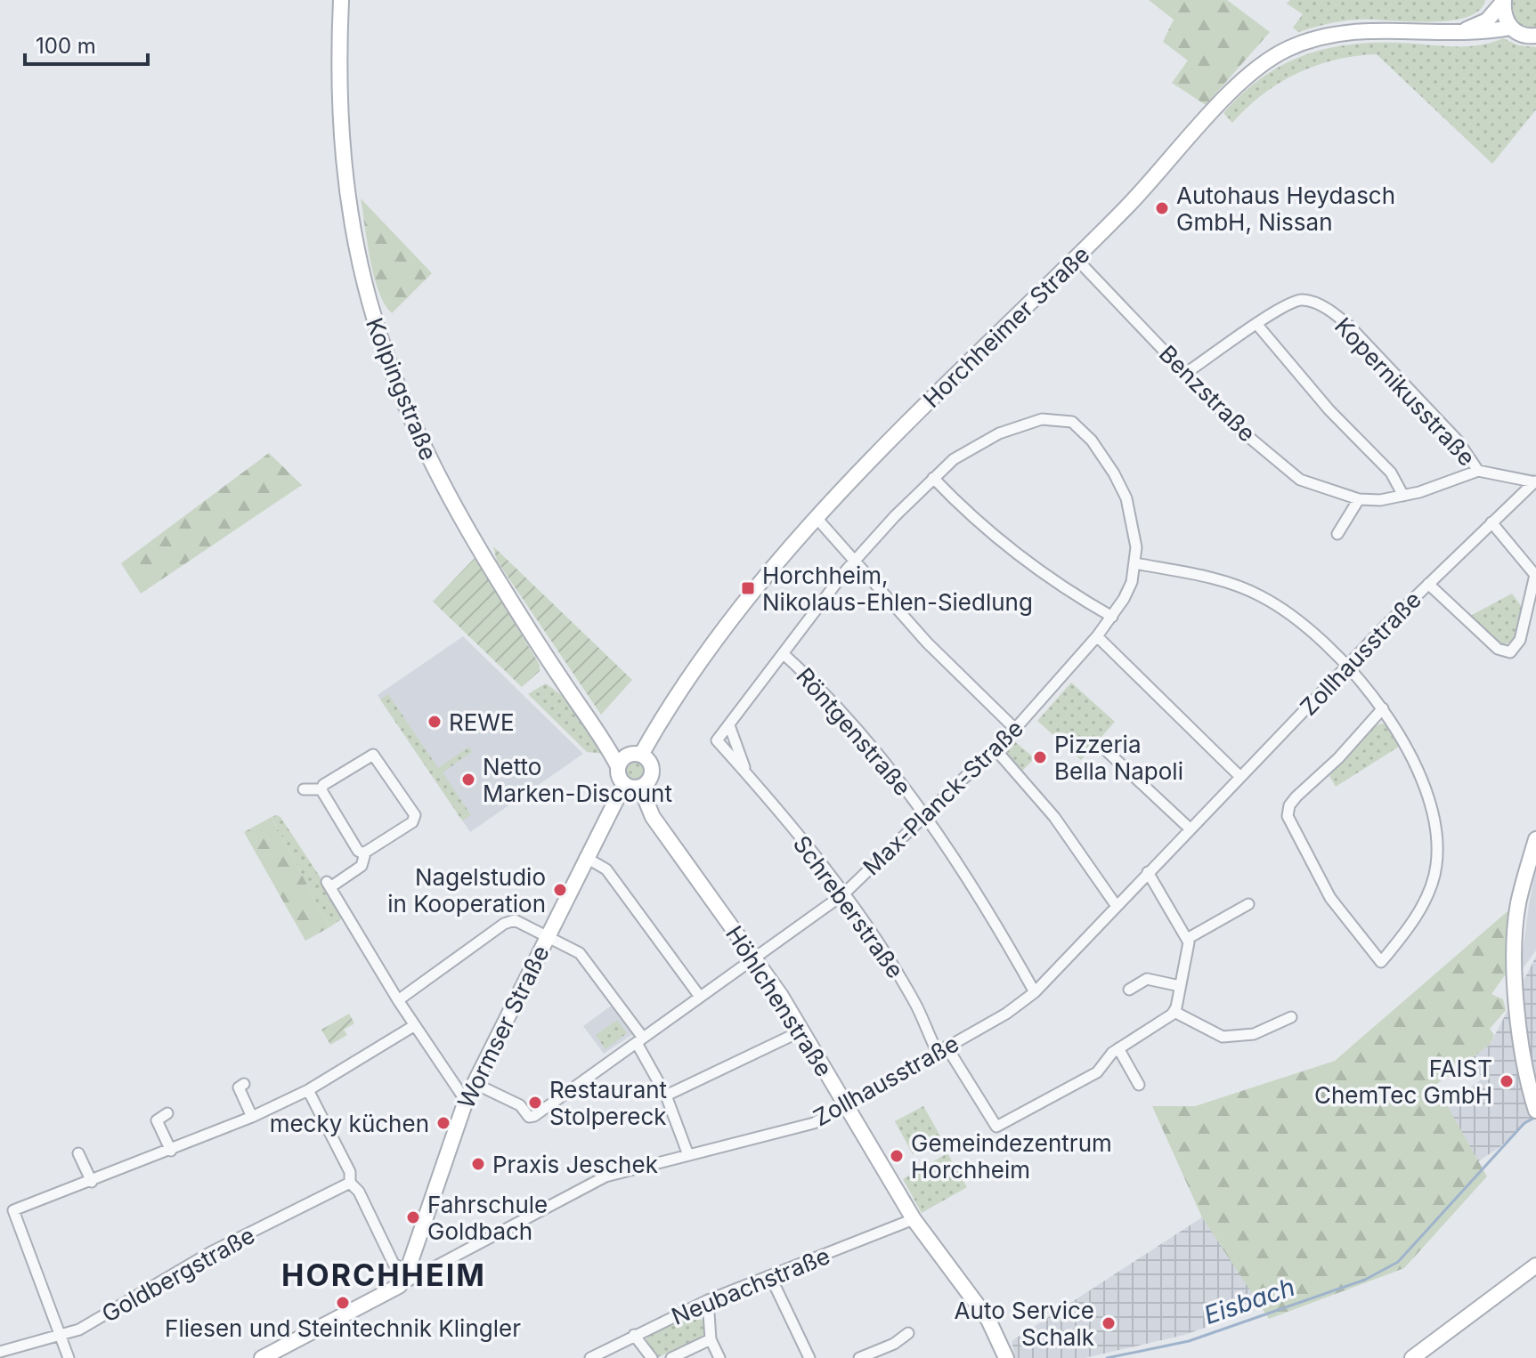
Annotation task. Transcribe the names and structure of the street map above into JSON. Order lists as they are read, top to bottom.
{
  "streets": {
    "main road": [
      "Horchheimer Straße",
      "Kolpingstraße",
      "Höhlchenstraße",
      "Wormser Straße"
    ],
    "street": [
      "Kopernikusstraße",
      "Benzstraße",
      "Zollhausstraße",
      "Röntgenstraße",
      "Max-Planck-Straße",
      "Schreberstraße",
      "Goldbergstraße",
      "Neubachstraße"
    ]
  },
  "crossings": [
    ["Horchheimer Straße", "Kolpingstraße"],
    ["Horchheimer Straße", "Benzstraße"],
    ["Horchheimer Straße", "Höhlchenstraße"],
    ["Horchheimer Straße", "Wormser Straße"],
    ["Kolpingstraße", "Höhlchenstraße"],
    ["Kolpingstraße", "Wormser Straße"],
    ["Kopernikusstraße", "Benzstraße"],
    ["Benzstraße", "Zollhausstraße"],
    ["Zollhausstraße", "Röntgenstraße"],
    ["Zollhausstraße", "Schreberstraße"],
    ["Zollhausstraße", "Höhlchenstraße"],
    ["Zollhausstraße", "Wormser Straße"],
    ["Röntgenstraße", "Max-Planck-Straße"],
    ["Max-Planck-Straße", "Schreberstraße"],
    ["Max-Planck-Straße", "Höhlchenstraße"],
    ["Max-Planck-Straße", "Wormser Straße"],
    ["Höhlchenstraße", "Wormser Straße"],
    ["Höhlchenstraße", "Neubachstraße"]
  ],
  "districts": ["HORCHHEIM"],
  "water": ["Eisbach"],
  "places": {
    "other": [
      "Autohaus Heydasch GmbH, Nissan",
      "REWE",
      "Pizzeria Bella Napoli",
      "Netto Marken-Discount",
      "Nagelstudio in Kooperation",
      "FAIST ChemTec GmbH",
      "Restaurant Stolpereck",
      "mecky küchen",
      "Gemeindezentrum Horchheim",
      "Praxis Jeschek",
      "Fahrschule Goldbach",
      "Fliesen und Steintechnik Klingler",
      "Auto Service Schalk"
    ],
    "transit": ["Horchheim, Nikolaus-Ehlen-Siedlung"]
  },
  "scale_bar": "100 m"
}
